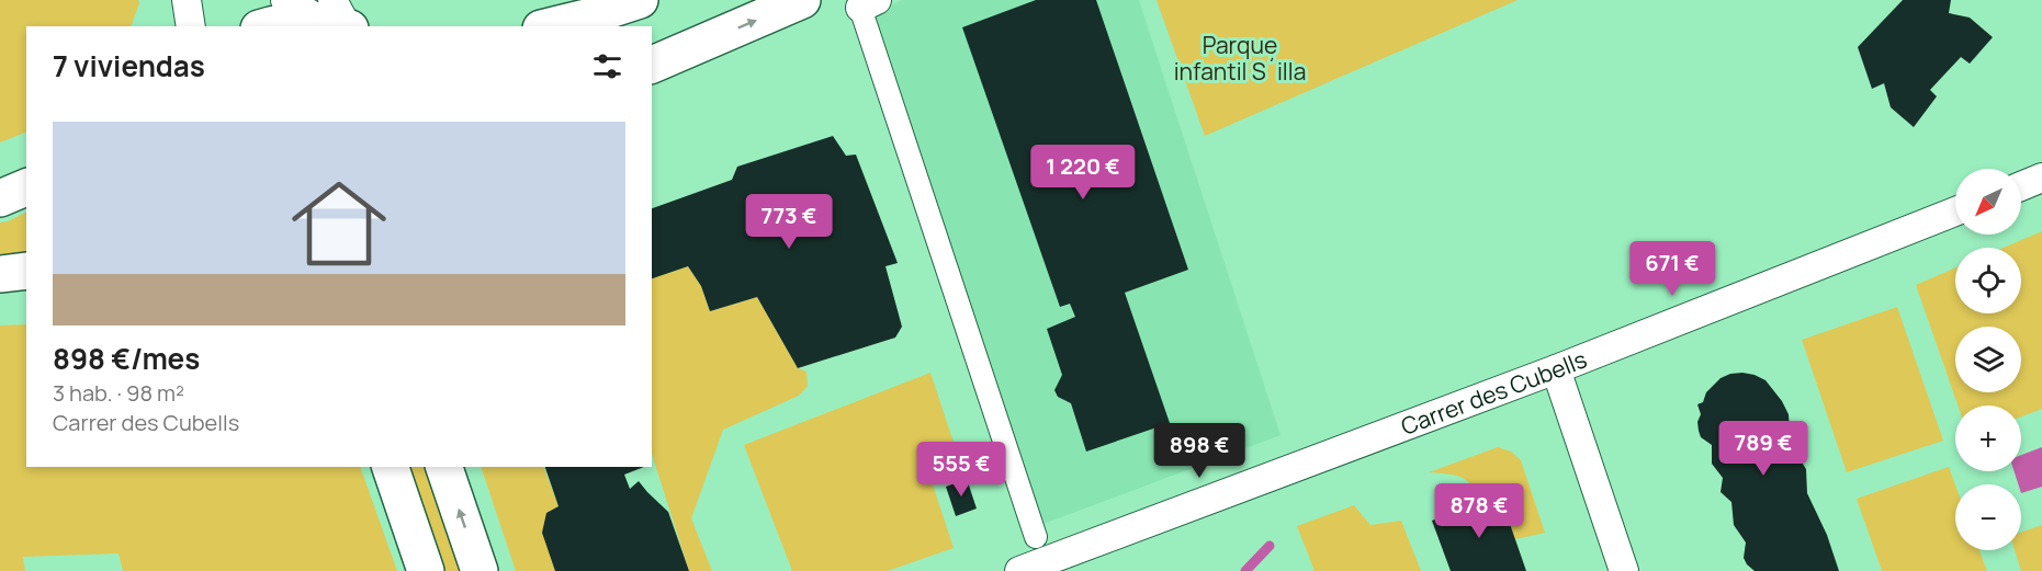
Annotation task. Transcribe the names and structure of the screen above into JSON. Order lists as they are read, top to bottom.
{
  "streets": {
    "street": ["Carrer des Cubells"]
  },
  "parks": ["Parque infantil S´illa"],
  "north": "bottom left",
  "page": {
    "heading": "7 viviendas",
    "list": [
      {
        "name": "898 €/mes",
        "note": "3 hab. · 98 m² · Carrer des Cubells"
      }
    ],
    "price": [
      "1 220 €",
      "773 €",
      "671 €",
      "789 €",
      "898 €",
      "555 €",
      "878 €"
    ],
    "map_buttons": ["+", "−"]
  }
}
